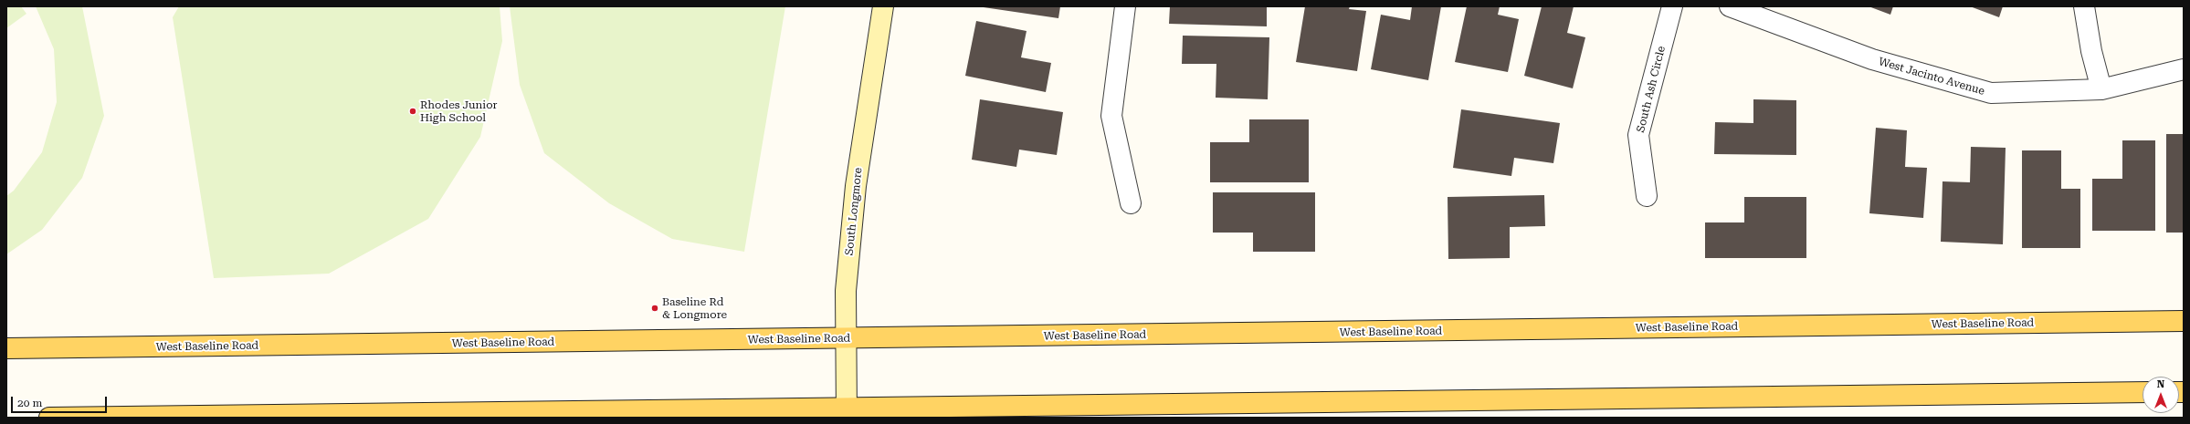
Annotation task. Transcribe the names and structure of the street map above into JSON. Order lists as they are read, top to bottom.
{
  "streets": {
    "main road": ["West Baseline Road"],
    "street": ["West Jacinto Avenue", "South Ash Circle", "South Longmore"]
  },
  "crossings": [
    ["South Longmore", "West Baseline Road"]
  ],
  "places": ["Rhodes Junior High School", "Baseline Rd & Longmore"],
  "scale_bar": "20 m",
  "north": "top"
}
